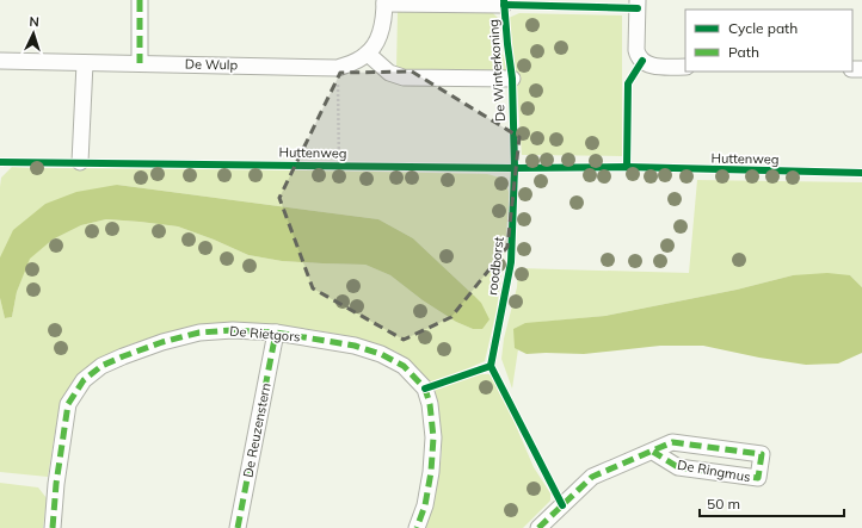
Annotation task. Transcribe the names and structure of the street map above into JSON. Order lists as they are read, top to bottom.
{
  "streets": {
    "street": [
      "De Wulp",
      "De Rietgors",
      "De Reuzenstern",
      "De Ringmus"
    ],
    "cycle path": ["De Winterkoning", "Huttenweg"]
  },
  "crossings": [
    ["De Rietgors", "De Reuzenstern"]
  ],
  "legend": ["Cycle path", "Path"],
  "scale_bar": "50 m",
  "north": "top"
}
